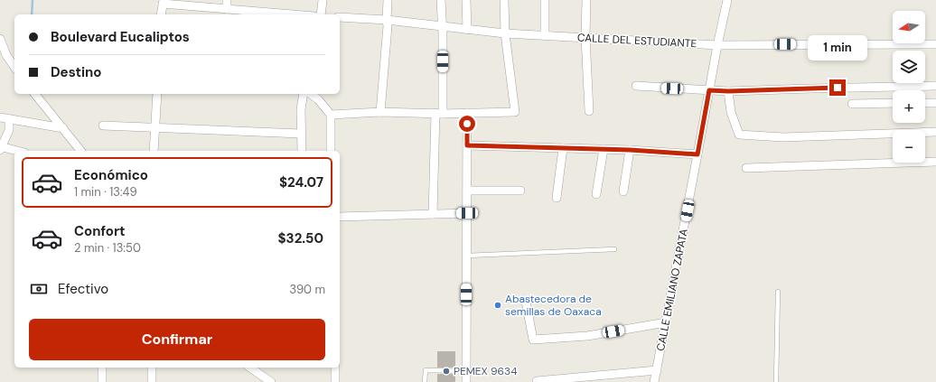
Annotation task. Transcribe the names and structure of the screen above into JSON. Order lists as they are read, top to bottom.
{
  "streets": {
    "street": ["CALLE DEL ESTUDIANTE", "CALLE EMILIANO ZAPATA"]
  },
  "crossings": [
    ["CALLE DEL ESTUDIANTE", "CALLE EMILIANO ZAPATA"]
  ],
  "places": ["Abastecedora de semillas de Oaxaca", "PEMEX 9634"],
  "north": "left",
  "page": {
    "map_buttons": ["+", "−"],
    "banner": ["Boulevard Eucaliptos", "Destino"],
    "bubble": "1 min",
    "list": [
      {
        "name": "Económico",
        "note": "1 min · 13:49",
        "value": "$24.07"
      },
      {
        "name": "Confort",
        "note": "2 min · 13:50",
        "value": "$32.50"
      }
    ],
    "pay": ["Efectivo", "390 m"],
    "buttons": "Confirmar"
  }
}
